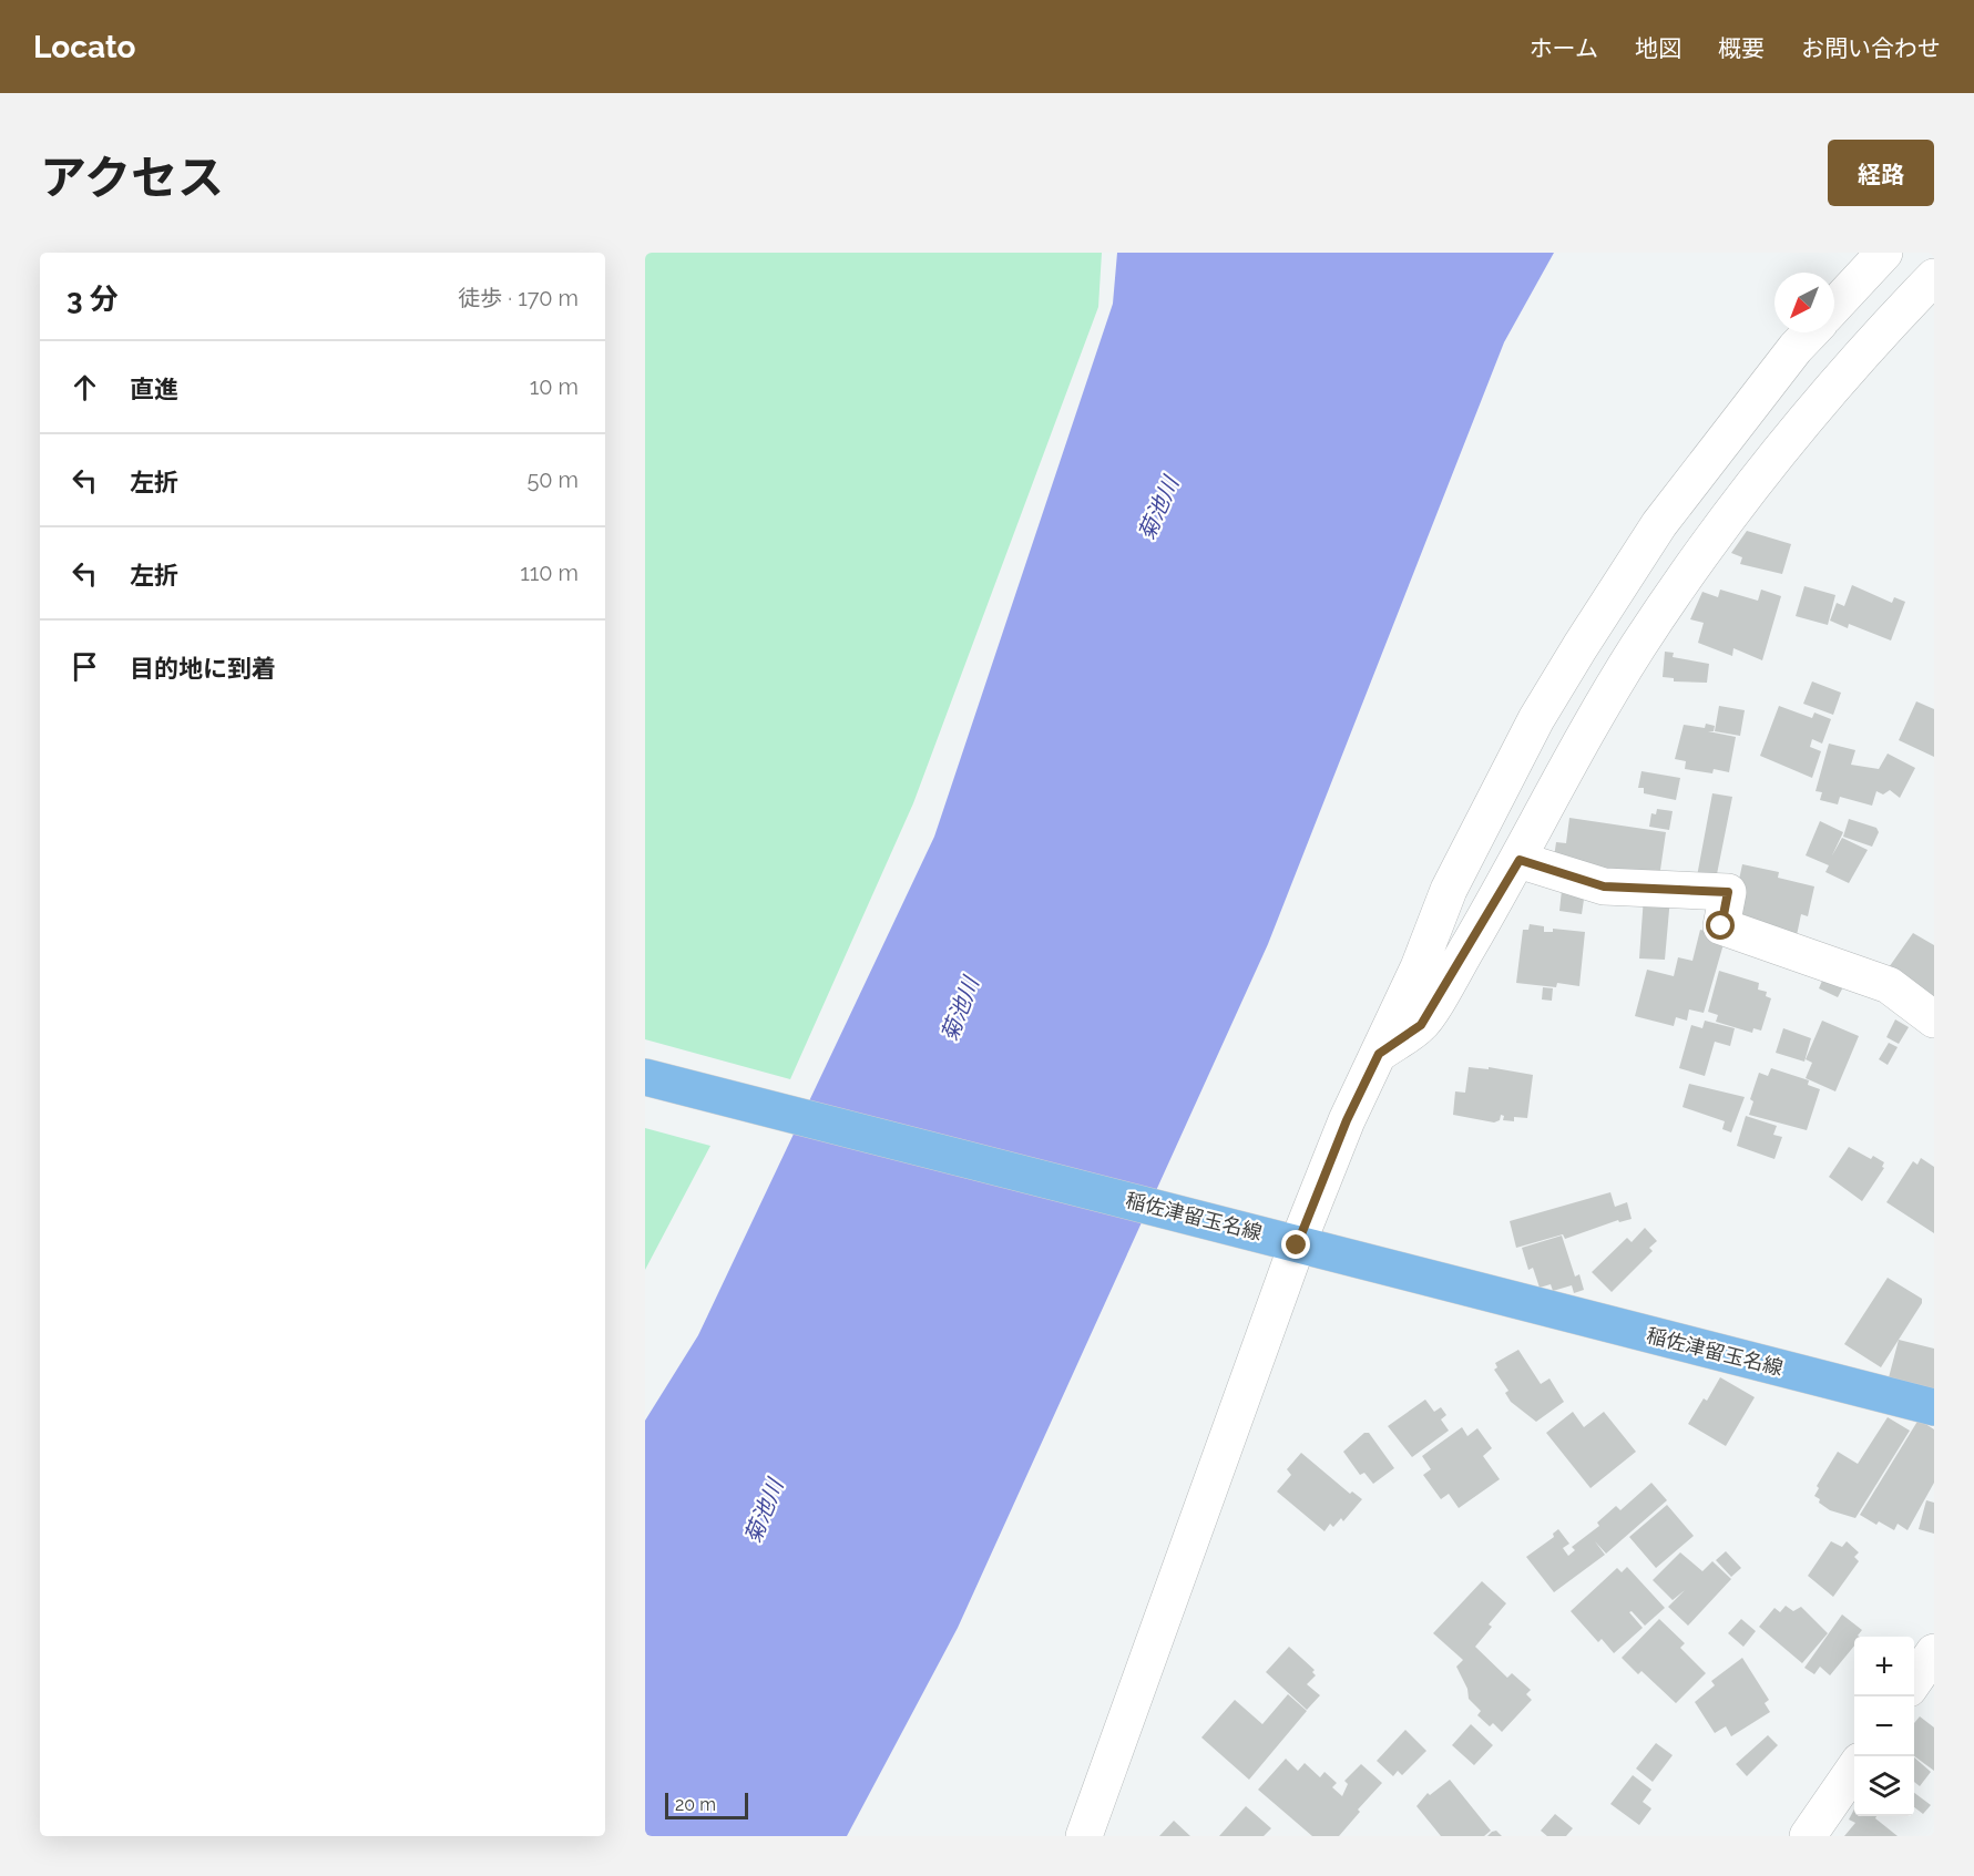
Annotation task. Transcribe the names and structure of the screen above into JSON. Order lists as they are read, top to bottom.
{
  "streets": {
    "main road": ["稲佐津留玉名線"]
  },
  "water": ["菊池川"],
  "scale_bar": "20 m",
  "north": "bottom left",
  "page": {
    "header": "Locato",
    "nav": [
      "ホーム",
      "地図",
      "概要",
      "お問い合わせ"
    ],
    "title": "アクセス",
    "buttons": "経路",
    "heading": ["3 分", "徒歩 · 170 m"],
    "list": [
      ["直進", "10 m"],
      ["左折", "50 m"],
      ["左折", "110 m"],
      "目的地に到着"
    ],
    "map_buttons": ["+", "−"],
    "scale": "20 m"
  }
}
